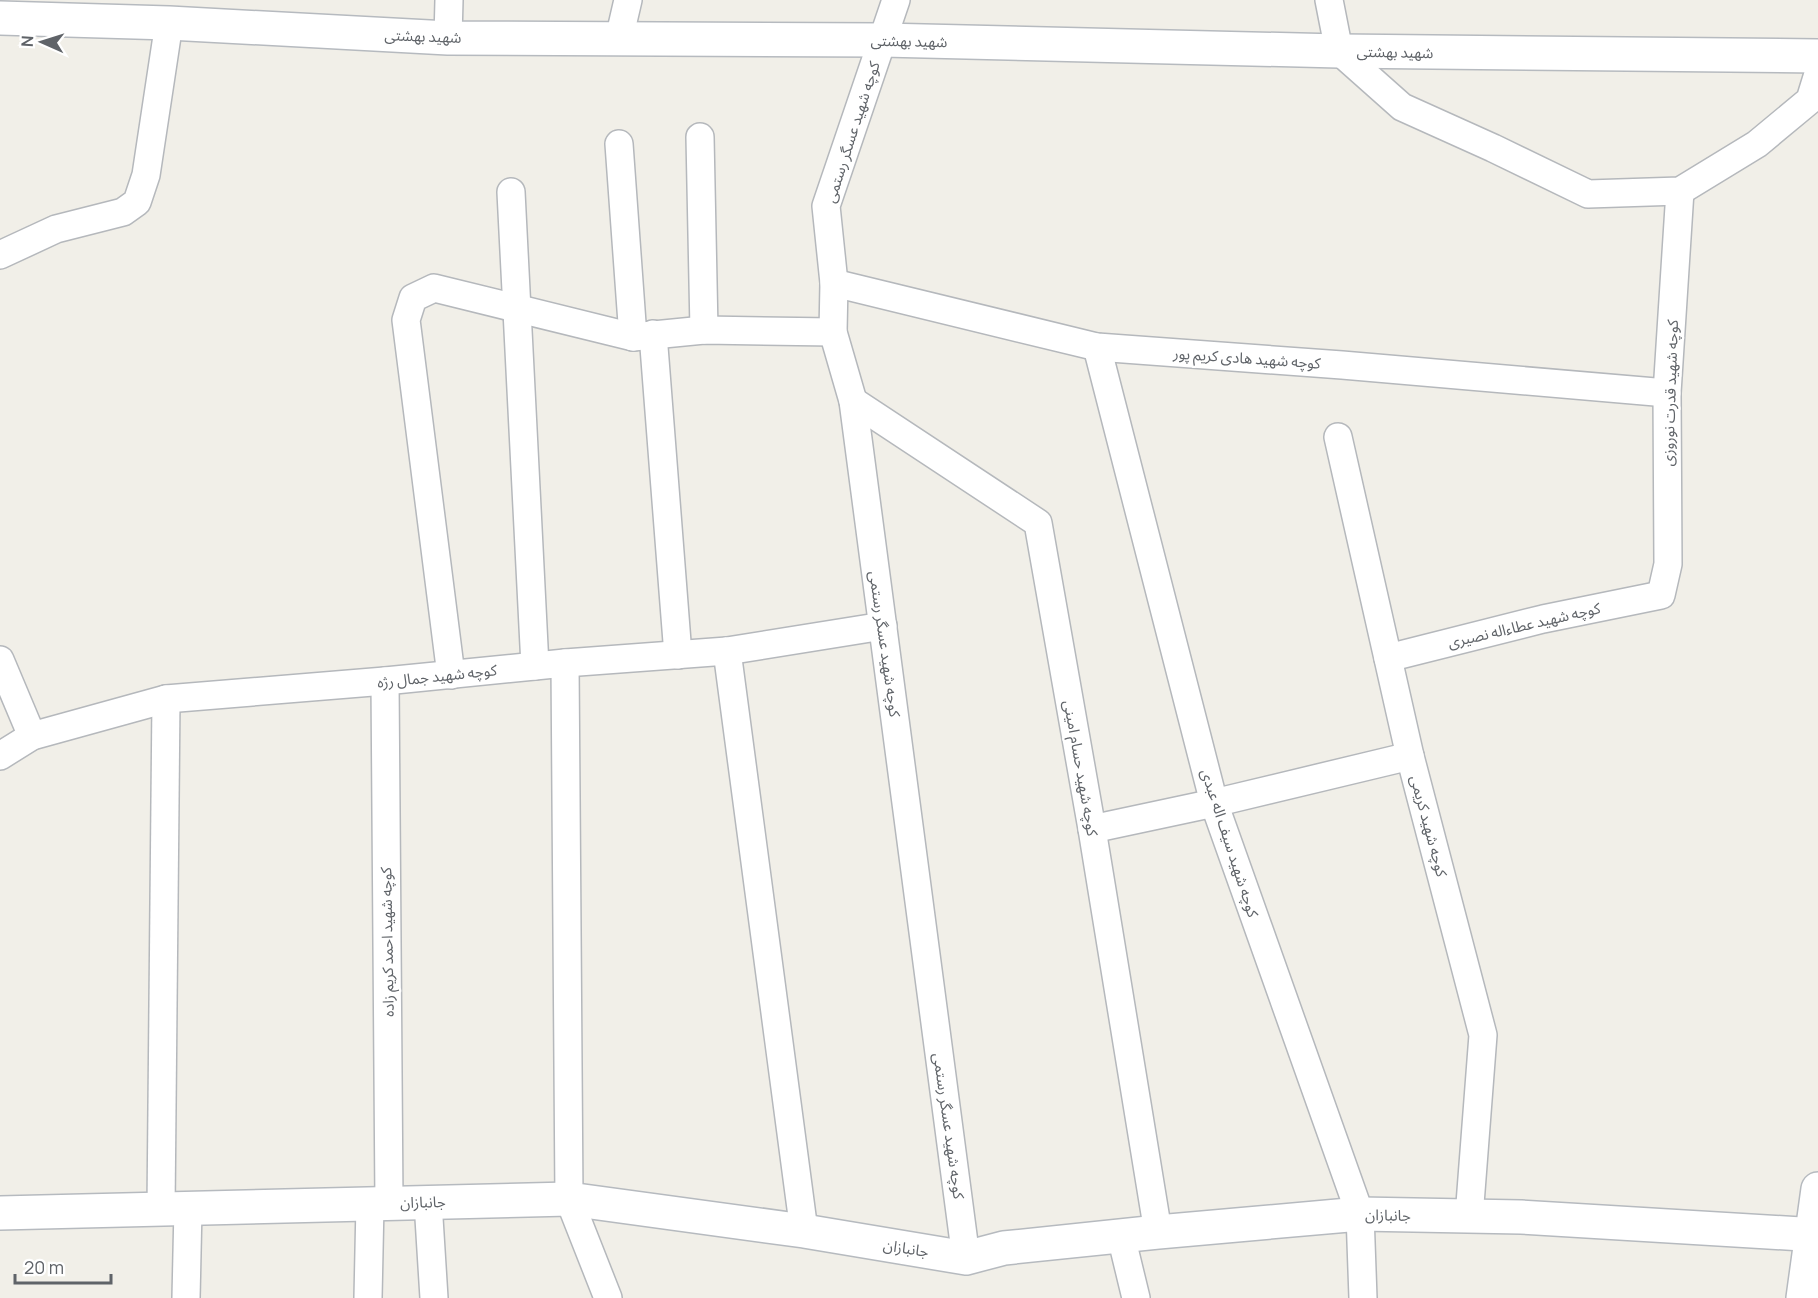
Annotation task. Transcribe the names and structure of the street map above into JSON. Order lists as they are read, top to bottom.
{
  "streets": {
    "street": [
      "شهید بهشتی",
      "کوچه شهید عسگر رستمی",
      "کوچه شهید هادی کریم پور",
      "کوچه شهید قدرت نوروزی",
      "کوچه شهید عطاءاله نصیری",
      "کوچه شهید جمال رژه",
      "کوچه شهید حسام امینی",
      "کوچه شهید کریمی",
      "کوچه شهید سیف اله عبدی",
      "کوچه شهید احمد کریم زاده",
      "جانبازان"
    ]
  },
  "crossings": [
    ["شهید بهشتی", "کوچه شهید عسگر رستمی"],
    ["کوچه شهید عسگر رستمی", "کوچه شهید هادی کریم پور"],
    ["کوچه شهید عسگر رستمی", "کوچه شهید جمال رژه"],
    ["کوچه شهید عسگر رستمی", "کوچه شهید حسام امینی"],
    ["کوچه شهید عسگر رستمی", "جانبازان"],
    ["کوچه شهید هادی کریم پور", "کوچه شهید قدرت نوروزی"],
    ["کوچه شهید هادی کریم پور", "کوچه شهید سیف اله عبدی"],
    ["کوچه شهید قدرت نوروزی", "کوچه شهید عطاءاله نصیری"],
    ["کوچه شهید عطاءاله نصیری", "کوچه شهید کریمی"],
    ["کوچه شهید جمال رژه", "کوچه شهید احمد کریم زاده"],
    ["کوچه شهید حسام امینی", "جانبازان"],
    ["کوچه شهید کریمی", "جانبازان"],
    ["کوچه شهید سیف اله عبدی", "جانبازان"],
    ["کوچه شهید احمد کریم زاده", "جانبازان"]
  ],
  "scale_bar": "20 m",
  "north": "left"
}
